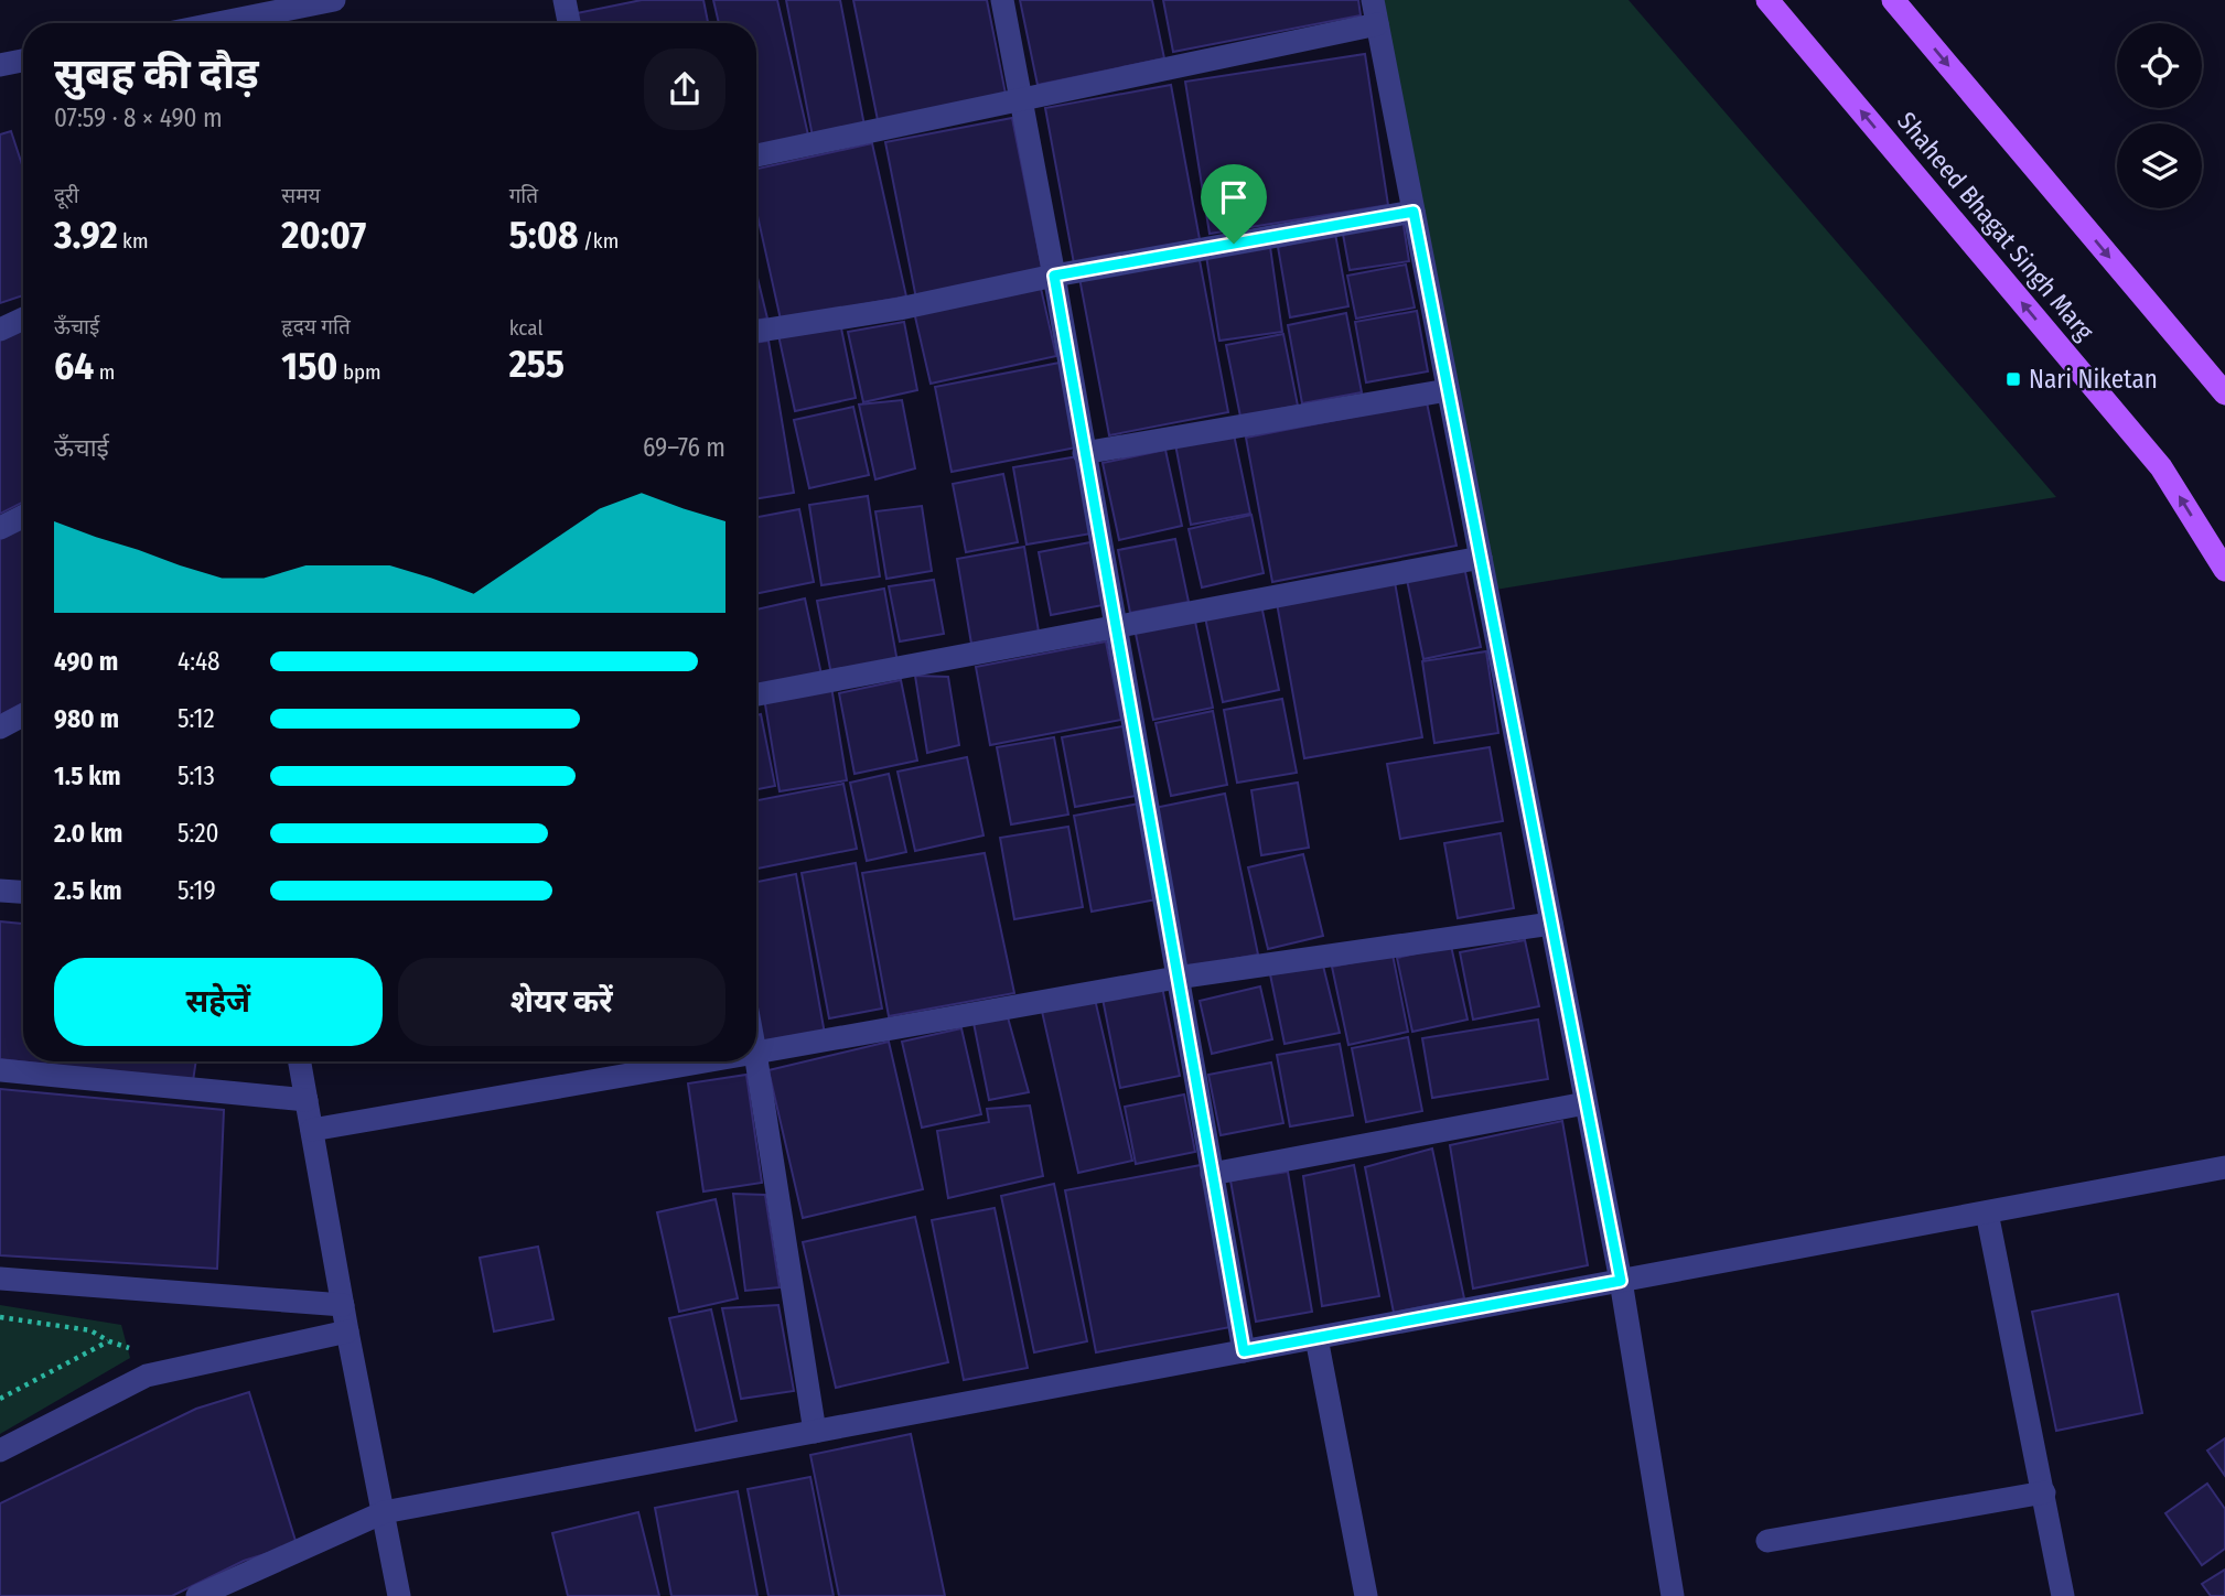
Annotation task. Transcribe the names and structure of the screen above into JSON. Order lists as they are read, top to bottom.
{
  "streets": {
    "main road": ["Shaheed Bhagat Singh Marg"]
  },
  "places": {
    "transit": ["Nari Niketan"]
  },
  "page": {
    "heading": ["सुबह की दौड़", "07:59 · 8 × 490 m"],
    "stats": [
      ["दूरी", "3.92 km"],
      ["समय", "20:07"],
      ["गति", "5:08 /km"],
      ["ऊँचाई", "64 m"],
      ["हृदय गति", "150 bpm"],
      ["kcal", "255"]
    ],
    "chart": ["ऊँचाई", "69–76 m"],
    "list": [
      {
        "name": "490 m",
        "note": "4:48"
      },
      {
        "name": "980 m",
        "note": "5:12"
      },
      {
        "name": "1.5 km",
        "note": "5:13"
      },
      {
        "name": "2.0 km",
        "note": "5:20"
      },
      {
        "name": "2.5 km",
        "note": "5:19"
      }
    ],
    "buttons": ["सहेजें", "शेयर करें"]
  }
}
